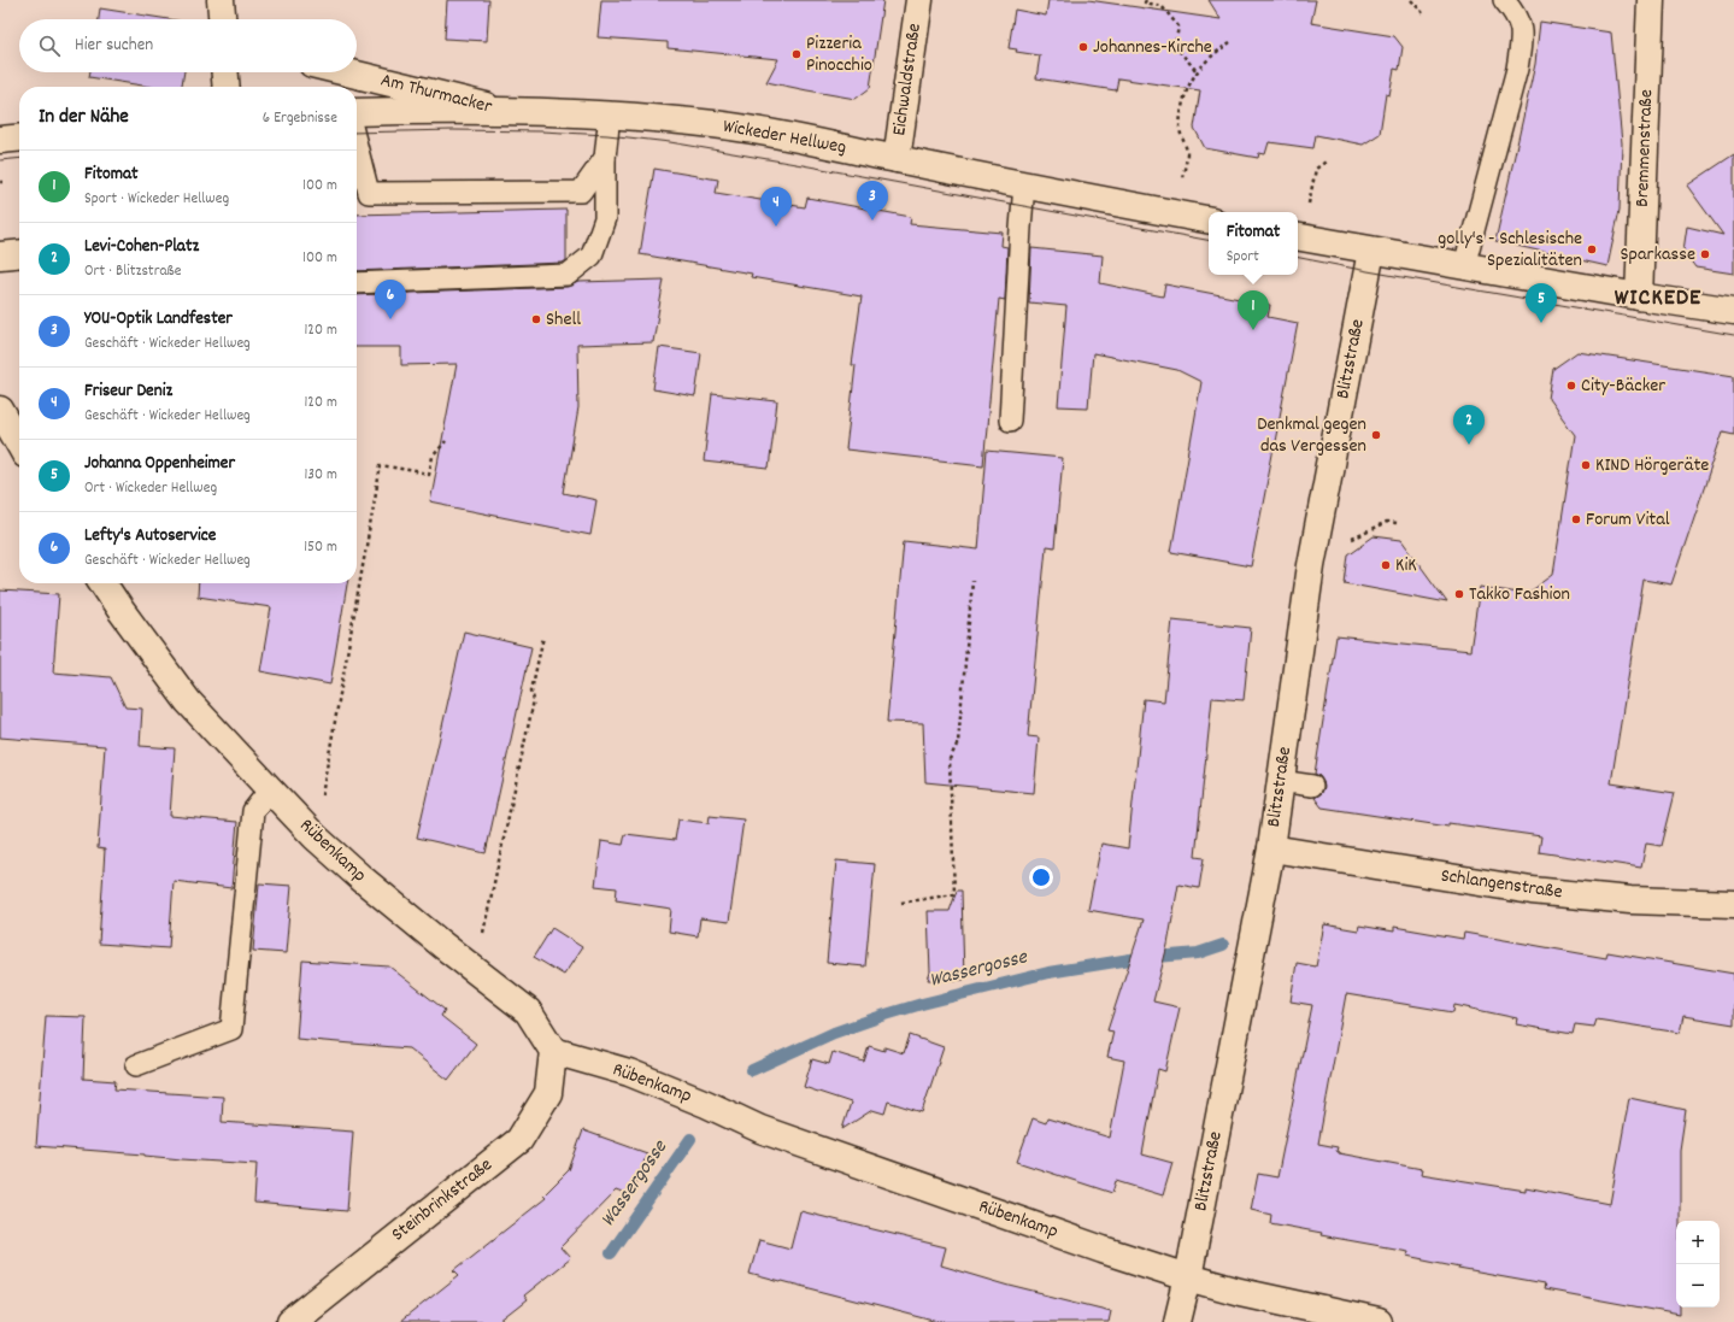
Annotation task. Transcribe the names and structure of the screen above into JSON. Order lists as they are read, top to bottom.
{
  "streets": {
    "street": [
      "Eichwaldstraße",
      "Am Thurmacker",
      "Wickeder Hellweg",
      "Bremmenstraße",
      "Blitzstraße",
      "Rübenkamp",
      "Schlangenstraße",
      "Steinbrinkstraße"
    ]
  },
  "crossings": [
    ["Eichwaldstraße", "Wickeder Hellweg"],
    ["Am Thurmacker", "Wickeder Hellweg"],
    ["Blitzstraße", "Rübenkamp"],
    ["Blitzstraße", "Schlangenstraße"],
    ["Rübenkamp", "Steinbrinkstraße"]
  ],
  "districts": ["WICKEDE"],
  "water": ["Wassergosse"],
  "places": [
    "Johannes-Kirche",
    "Pizzeria Pinocchio",
    "golly's - Schlesische Spezialitäten",
    "Sparkasse",
    "Shell",
    "City-Bäcker",
    "Denkmal gegen das Vergessen",
    "KIND Hörgeräte",
    "Forum Vital",
    "KiK",
    "Takko Fashion"
  ],
  "page": {
    "search": "Hier suchen",
    "heading": ["In der Nähe", "6 Ergebnisse"],
    "list": [
      {
        "mark": "1",
        "name": "Fitomat",
        "note": "Sport · Wickeder Hellweg",
        "value": "100 m"
      },
      {
        "mark": "2",
        "name": "Levi-Cohen-Platz",
        "note": "Ort · Blitzstraße",
        "value": "100 m"
      },
      {
        "mark": "3",
        "name": "YOU-Optik Landfester",
        "note": "Geschäft · Wickeder Hellweg",
        "value": "120 m"
      },
      {
        "mark": "4",
        "name": "Friseur Deniz",
        "note": "Geschäft · Wickeder Hellweg",
        "value": "120 m"
      },
      {
        "mark": "5",
        "name": "Johanna Oppenheimer",
        "note": "Ort · Wickeder Hellweg",
        "value": "130 m"
      },
      {
        "mark": "6",
        "name": "Lefty's Autoservice",
        "note": "Geschäft · Wickeder Hellweg",
        "value": "150 m"
      }
    ],
    "pins": [
      "3",
      "4",
      "6",
      "5",
      "1",
      "2"
    ],
    "popup": ["Fitomat", "Sport"],
    "map_buttons": ["+", "−"]
  }
}
